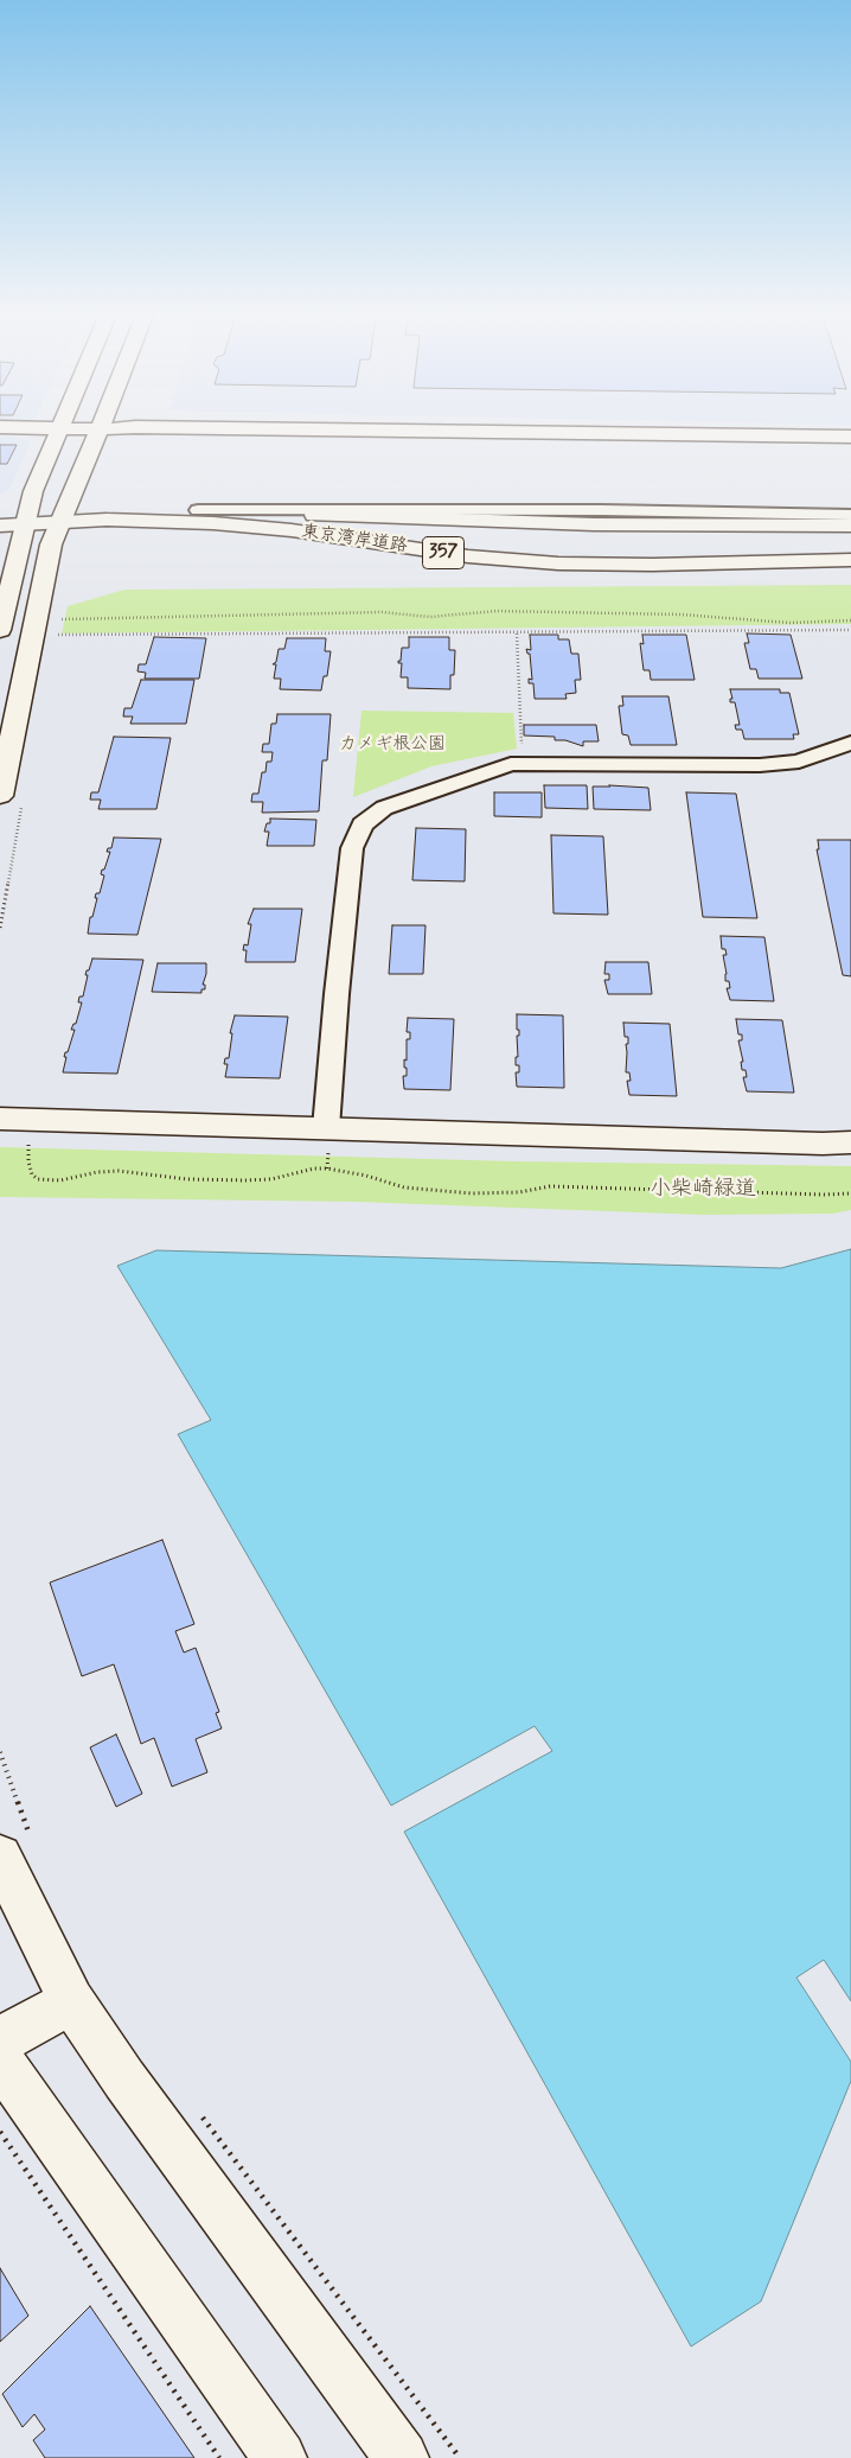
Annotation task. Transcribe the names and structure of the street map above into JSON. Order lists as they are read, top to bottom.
{
  "streets": {
    "main road": ["東京湾岸道路", "357"]
  },
  "parks": ["カメギ根公園", "小柴崎緑道"]
}
